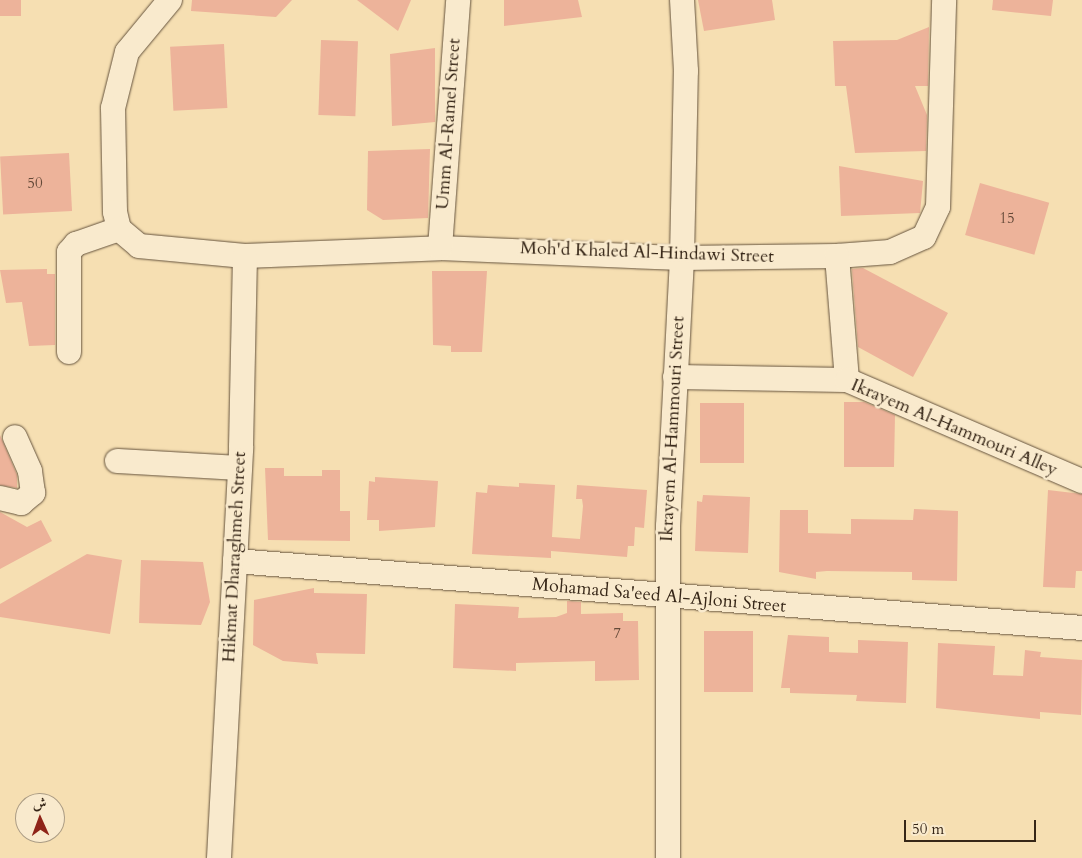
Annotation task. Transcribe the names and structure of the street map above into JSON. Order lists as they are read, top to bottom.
{
  "streets": {
    "street": [
      "Umm Al-Ramel Street",
      "Moh'd Khaled Al-Hindawi Street",
      "Ikrayem Al-Hammouri Alley",
      "Ikrayem Al-Hammouri Street",
      "Hikmat Dharaghmeh Street",
      "Mohamad Sa'eed Al-Ajloni Street"
    ]
  },
  "crossings": [
    ["Umm Al-Ramel Street", "Moh'd Khaled Al-Hindawi Street"],
    ["Moh'd Khaled Al-Hindawi Street", "Ikrayem Al-Hammouri Street"],
    ["Moh'd Khaled Al-Hindawi Street", "Hikmat Dharaghmeh Street"],
    ["Ikrayem Al-Hammouri Alley", "Ikrayem Al-Hammouri Street"],
    ["Ikrayem Al-Hammouri Street", "Mohamad Sa'eed Al-Ajloni Street"],
    ["Hikmat Dharaghmeh Street", "Mohamad Sa'eed Al-Ajloni Street"]
  ],
  "house_numbers": ["50", "15", "7"],
  "scale_bar": "50 m",
  "north": "top"
}
